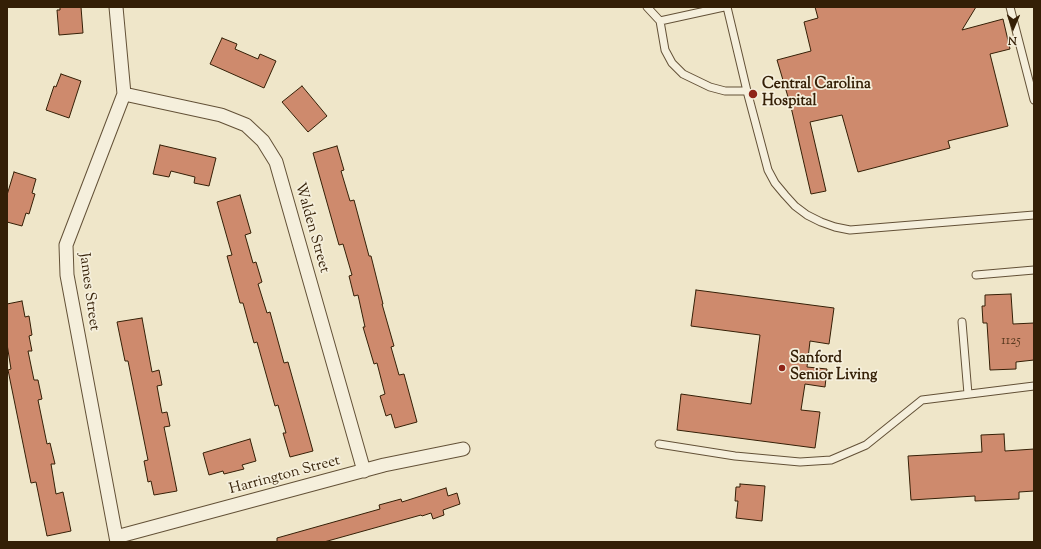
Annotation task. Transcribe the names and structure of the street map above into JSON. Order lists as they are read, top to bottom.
{
  "streets": {
    "street": ["Walden Street", "James Street", "Harrington Street"]
  },
  "crossings": [
    ["Walden Street", "James Street"],
    ["Walden Street", "Harrington Street"],
    ["James Street", "Harrington Street"]
  ],
  "places": ["Central Carolina Hospital", "Sanford Senior Living"],
  "house_numbers": ["1125"],
  "north": "bottom"
}
